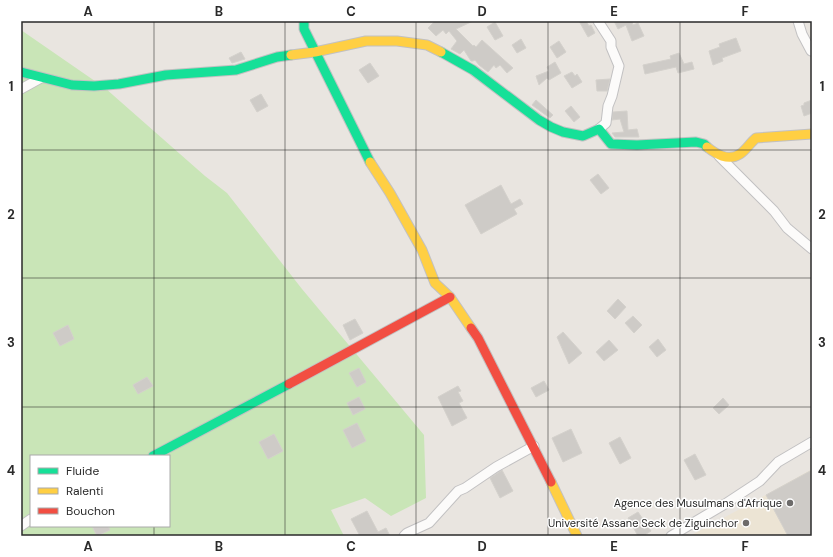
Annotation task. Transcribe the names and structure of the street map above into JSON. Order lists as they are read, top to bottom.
{
  "places": ["Agence des Musulmans d'Afrique", "Université Assane Seck de Ziguinchor"],
  "legend": ["Fluide", "Ralenti", "Bouchon"],
  "grid": {
    "columns": [
      "A",
      "B",
      "C",
      "D",
      "E",
      "F"
    ],
    "rows": [
      "1",
      "2",
      "3",
      "4"
    ]
  }
}
